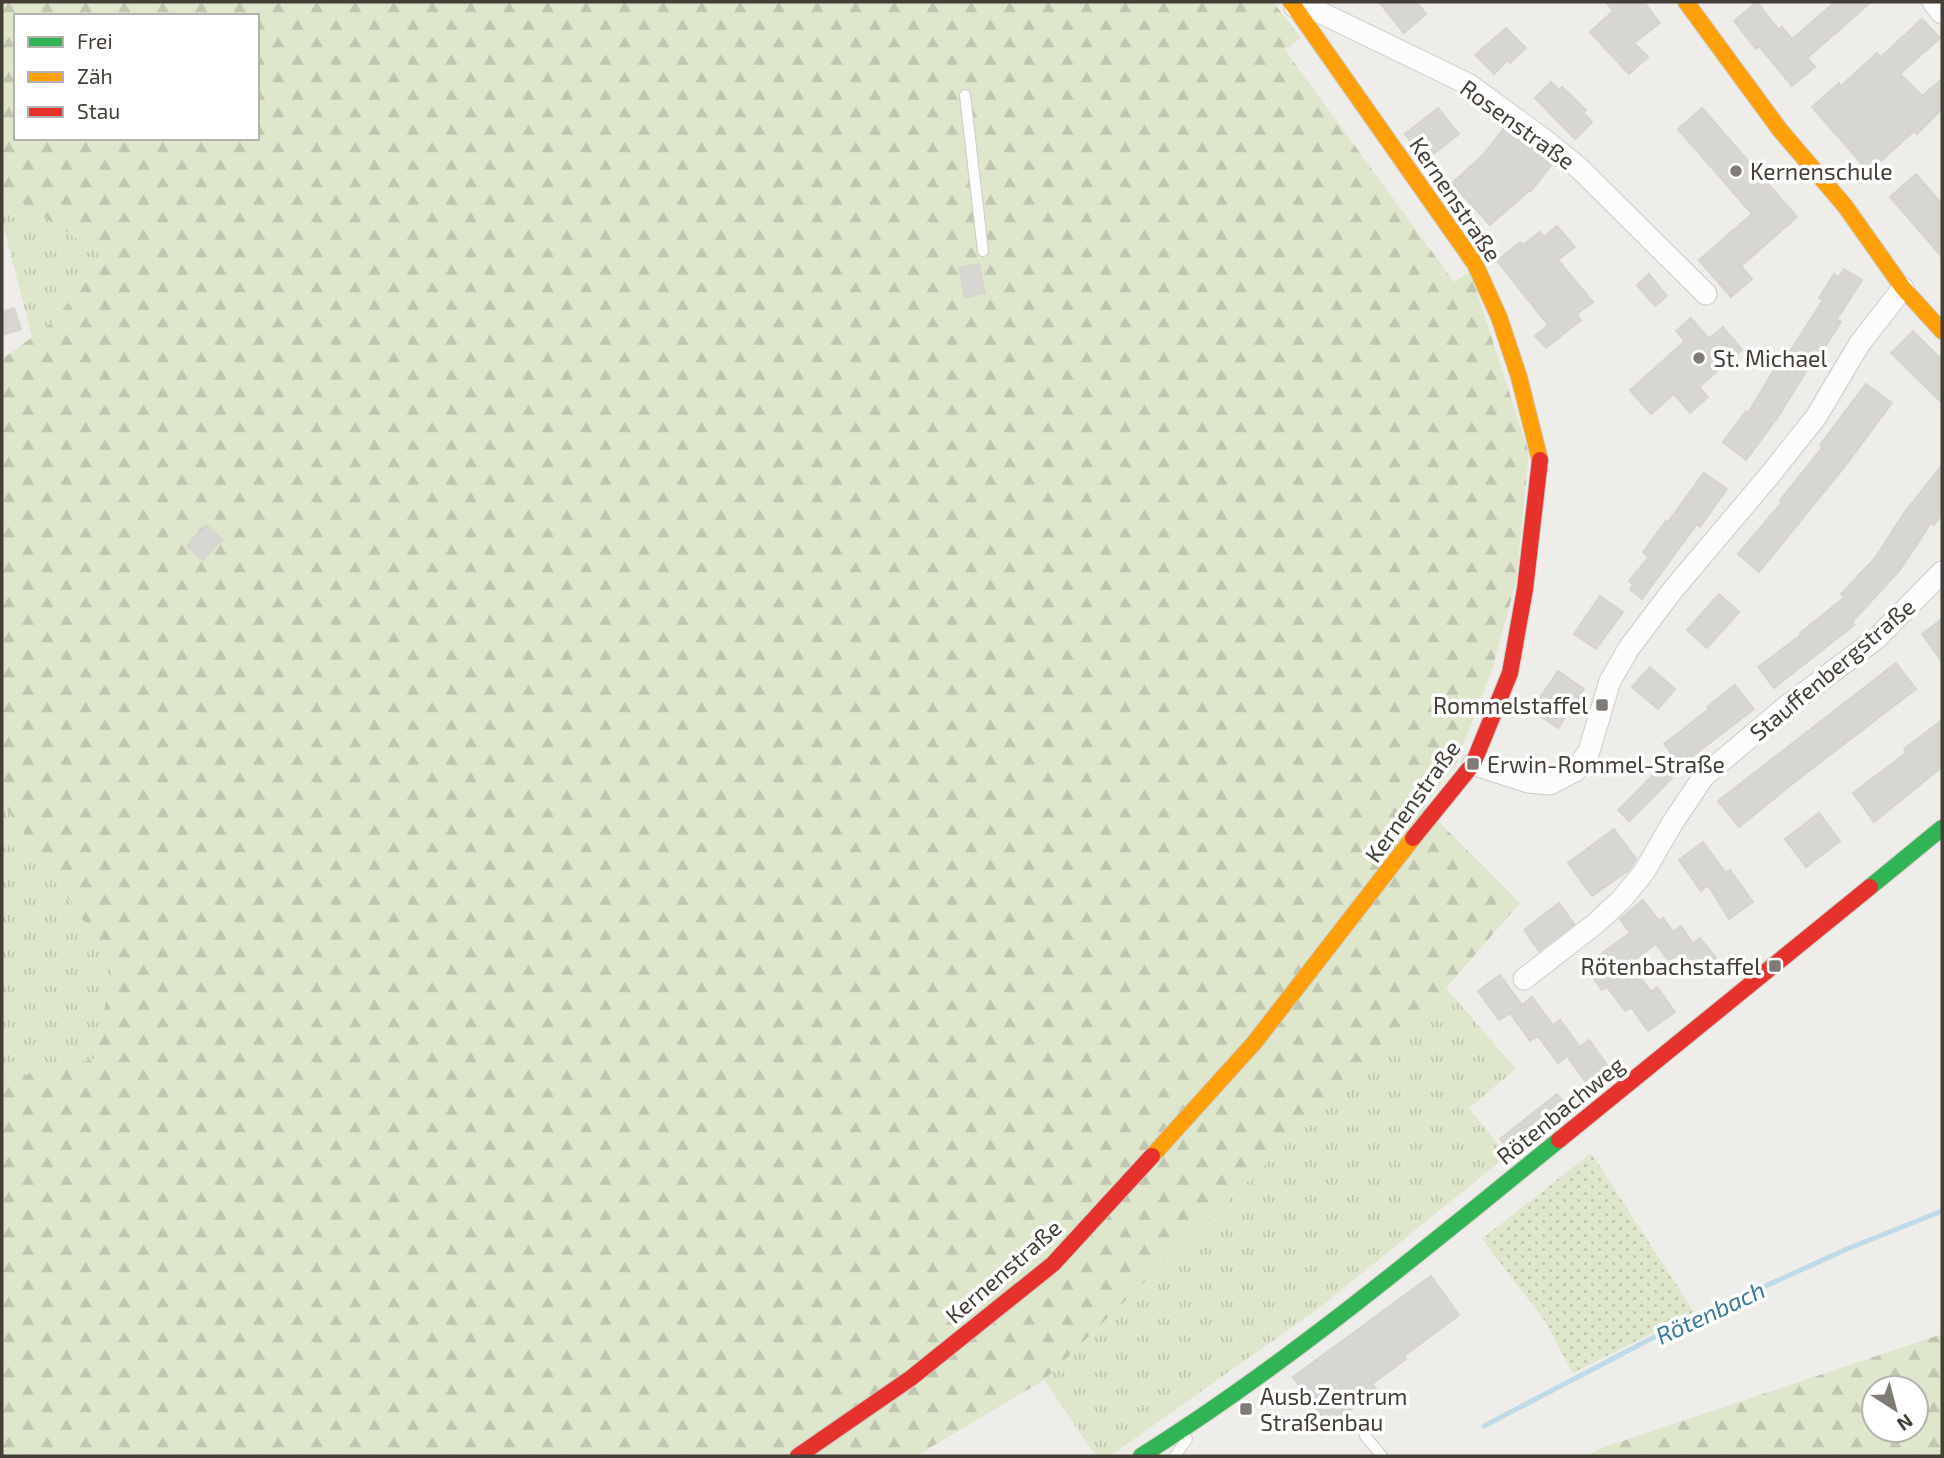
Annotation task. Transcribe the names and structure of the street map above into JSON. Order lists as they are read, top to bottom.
{
  "streets": {
    "street": [
      "Rosenstraße",
      "Kernenstraße",
      "Stauffenbergstraße",
      "Rötenbachweg"
    ]
  },
  "crossings": [
    ["Rosenstraße", "Kernenstraße"]
  ],
  "water": ["Rötenbach"],
  "places": {
    "other": ["Kernenschule", "St. Michael"],
    "transit": [
      "Rommelstaffel",
      "Erwin-Rommel-Straße",
      "Rötenbachstaffel",
      "Ausb.Zentrum Straßenbau"
    ]
  },
  "legend": ["Frei", "Zäh", "Stau"],
  "north": "bottom right"
}
